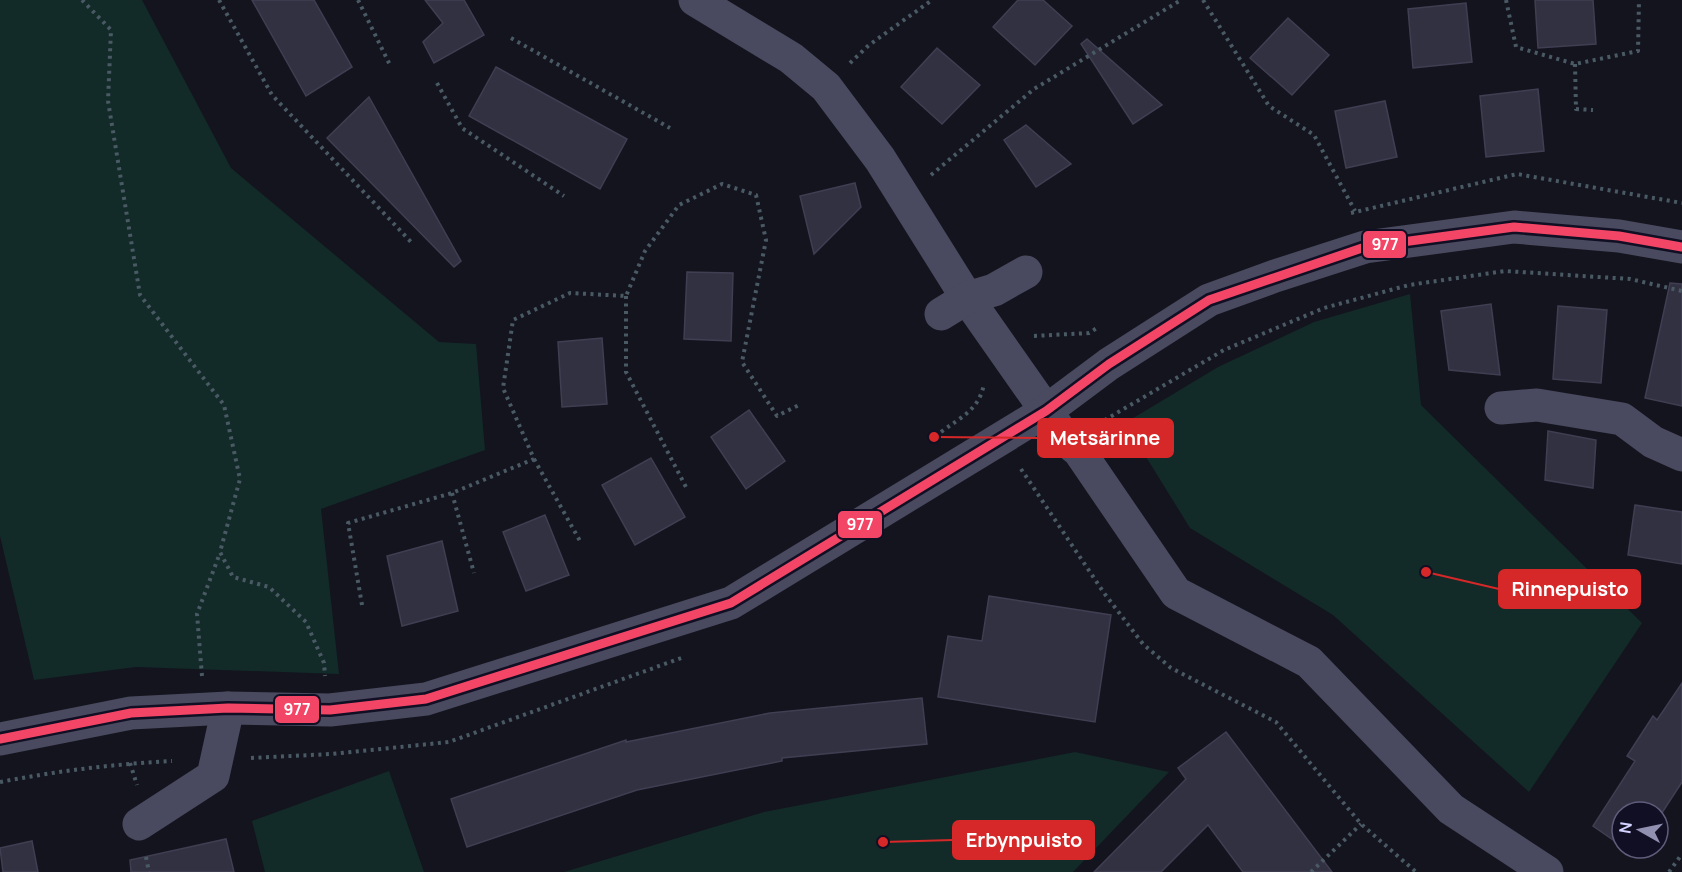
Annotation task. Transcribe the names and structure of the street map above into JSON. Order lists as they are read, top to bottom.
{
  "places": ["Metsärinne", "Rinnepuisto", "Erbynpuisto"],
  "lines": ["transit line 977"],
  "north": "left"
}
